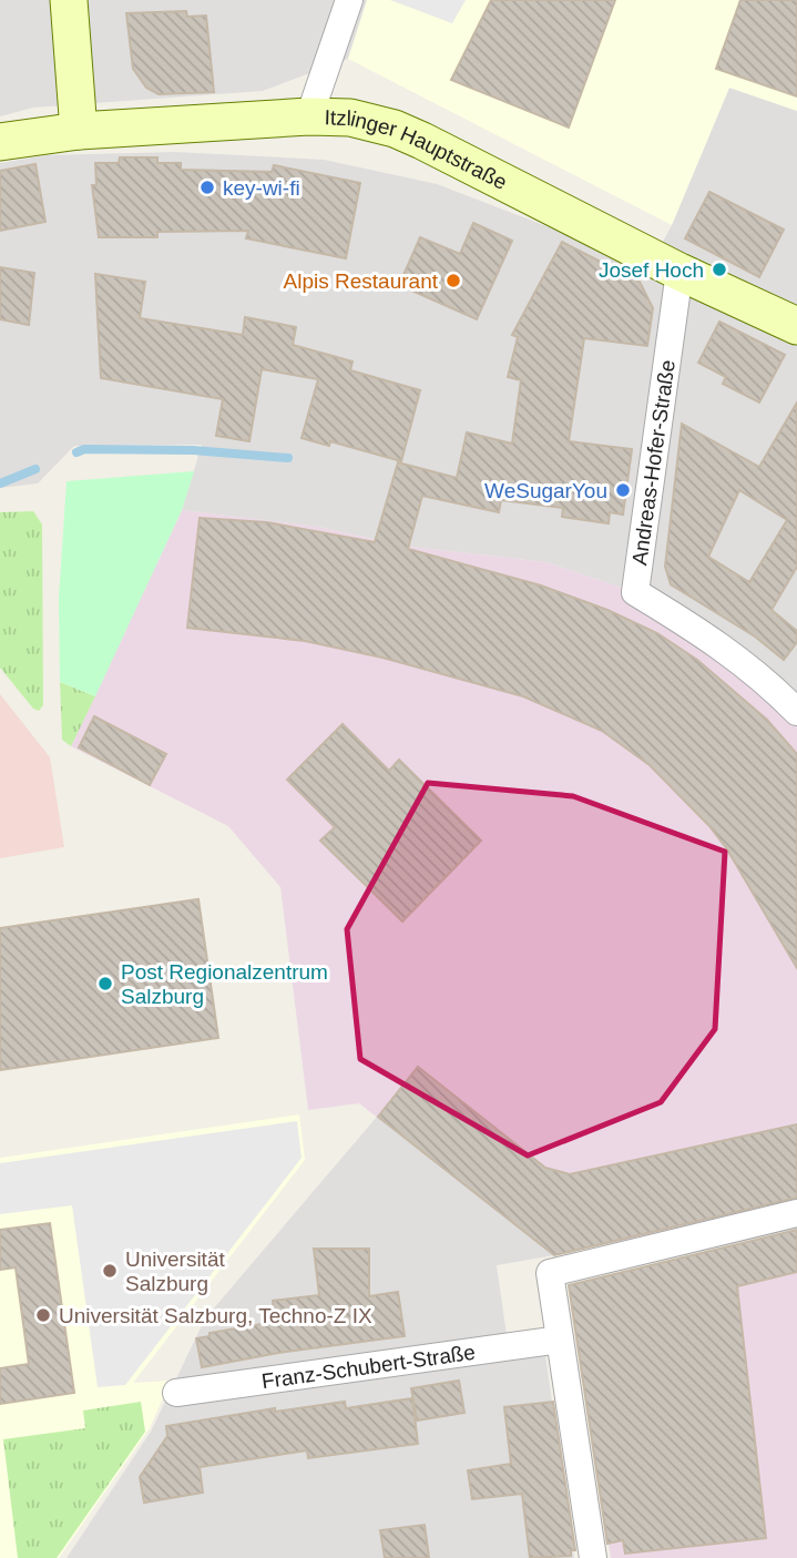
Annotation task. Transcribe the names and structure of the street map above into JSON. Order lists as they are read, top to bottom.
{
  "streets": {
    "street": ["Itzlinger Hauptstraße", "Andreas-Hofer-Straße", "Franz-Schubert-Straße"]
  },
  "crossings": [
    ["Itzlinger Hauptstraße", "Andreas-Hofer-Straße"]
  ],
  "places": [
    "key-wi-fi",
    "Josef Hoch",
    "Alpis Restaurant",
    "WeSugarYou",
    "Post Regionalzentrum Salzburg",
    "Universität Salzburg",
    "Universität Salzburg, Techno-Z IX"
  ]
}
